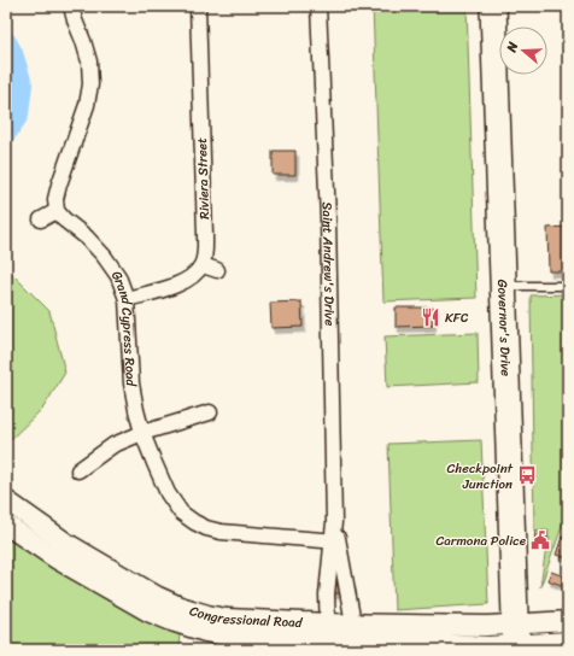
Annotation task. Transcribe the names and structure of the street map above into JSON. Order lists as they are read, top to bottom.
{
  "streets": {
    "highway": ["Governor's Drive"],
    "main road": ["Congressional Road"],
    "street": ["Riviera Street", "Saint Andrew's Drive", "Grand Cypress Road"]
  },
  "crossings": [
    ["Saint Andrew's Drive", "Grand Cypress Road"],
    ["Saint Andrew's Drive", "Congressional Road"],
    ["Governor's Drive", "Congressional Road"]
  ],
  "places": {
    "restaurant": ["KFC"],
    "bus stop": ["Checkpoint Junction"],
    "public building": ["Carmona Police"]
  },
  "north": "left"
}
